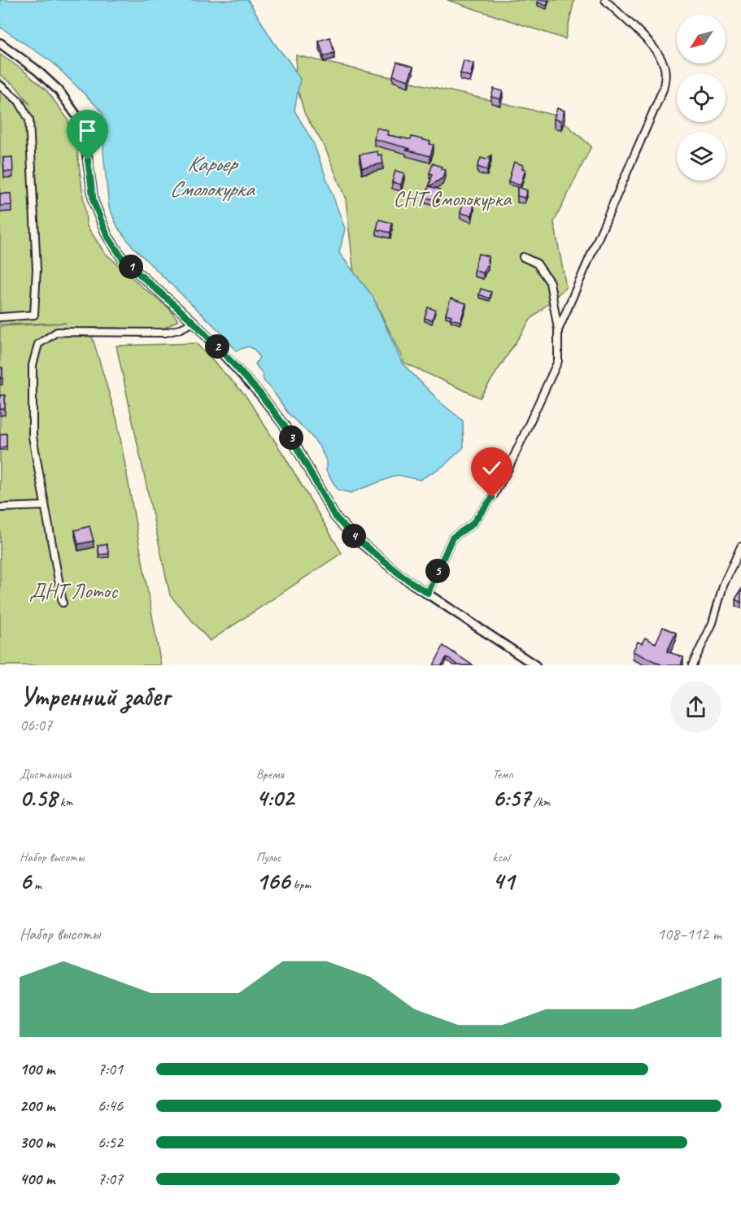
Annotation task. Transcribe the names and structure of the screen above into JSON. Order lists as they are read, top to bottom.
{
  "water": ["Карьер Смолокурка"],
  "parks": ["СНТ Смолокурка", "ДНТ Лотос"],
  "north": "bottom left",
  "page": {
    "pins": [
      "1",
      "2",
      "3",
      "4",
      "5"
    ],
    "heading": ["Утренний забег", "06:07"],
    "stats": [
      ["Дистанция", "0.58 km"],
      ["Время", "4:02"],
      ["Темп", "6:57 /km"],
      ["Набор высоты", "6 m"],
      ["Пульс", "166 bpm"],
      ["kcal", "41"]
    ],
    "chart": ["Набор высоты", "108–112 m"],
    "list": [
      {
        "name": "100 m",
        "note": "7:01"
      },
      {
        "name": "200 m",
        "note": "6:46"
      },
      {
        "name": "300 m",
        "note": "6:52"
      },
      {
        "name": "400 m",
        "note": "7:07"
      }
    ]
  }
}
